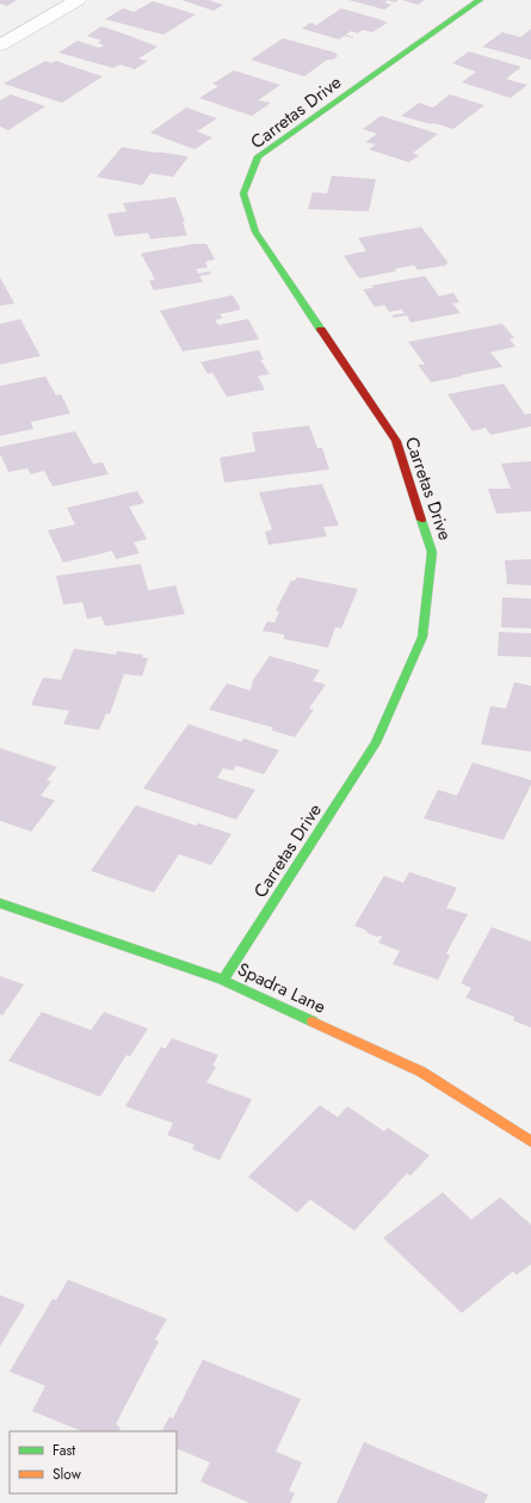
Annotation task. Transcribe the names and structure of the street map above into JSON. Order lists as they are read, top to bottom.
{
  "streets": {
    "street": ["Carretas Drive", "Spadra Lane"]
  },
  "crossings": [
    ["Carretas Drive", "Spadra Lane"]
  ],
  "legend": ["Fast", "Slow"]
}
